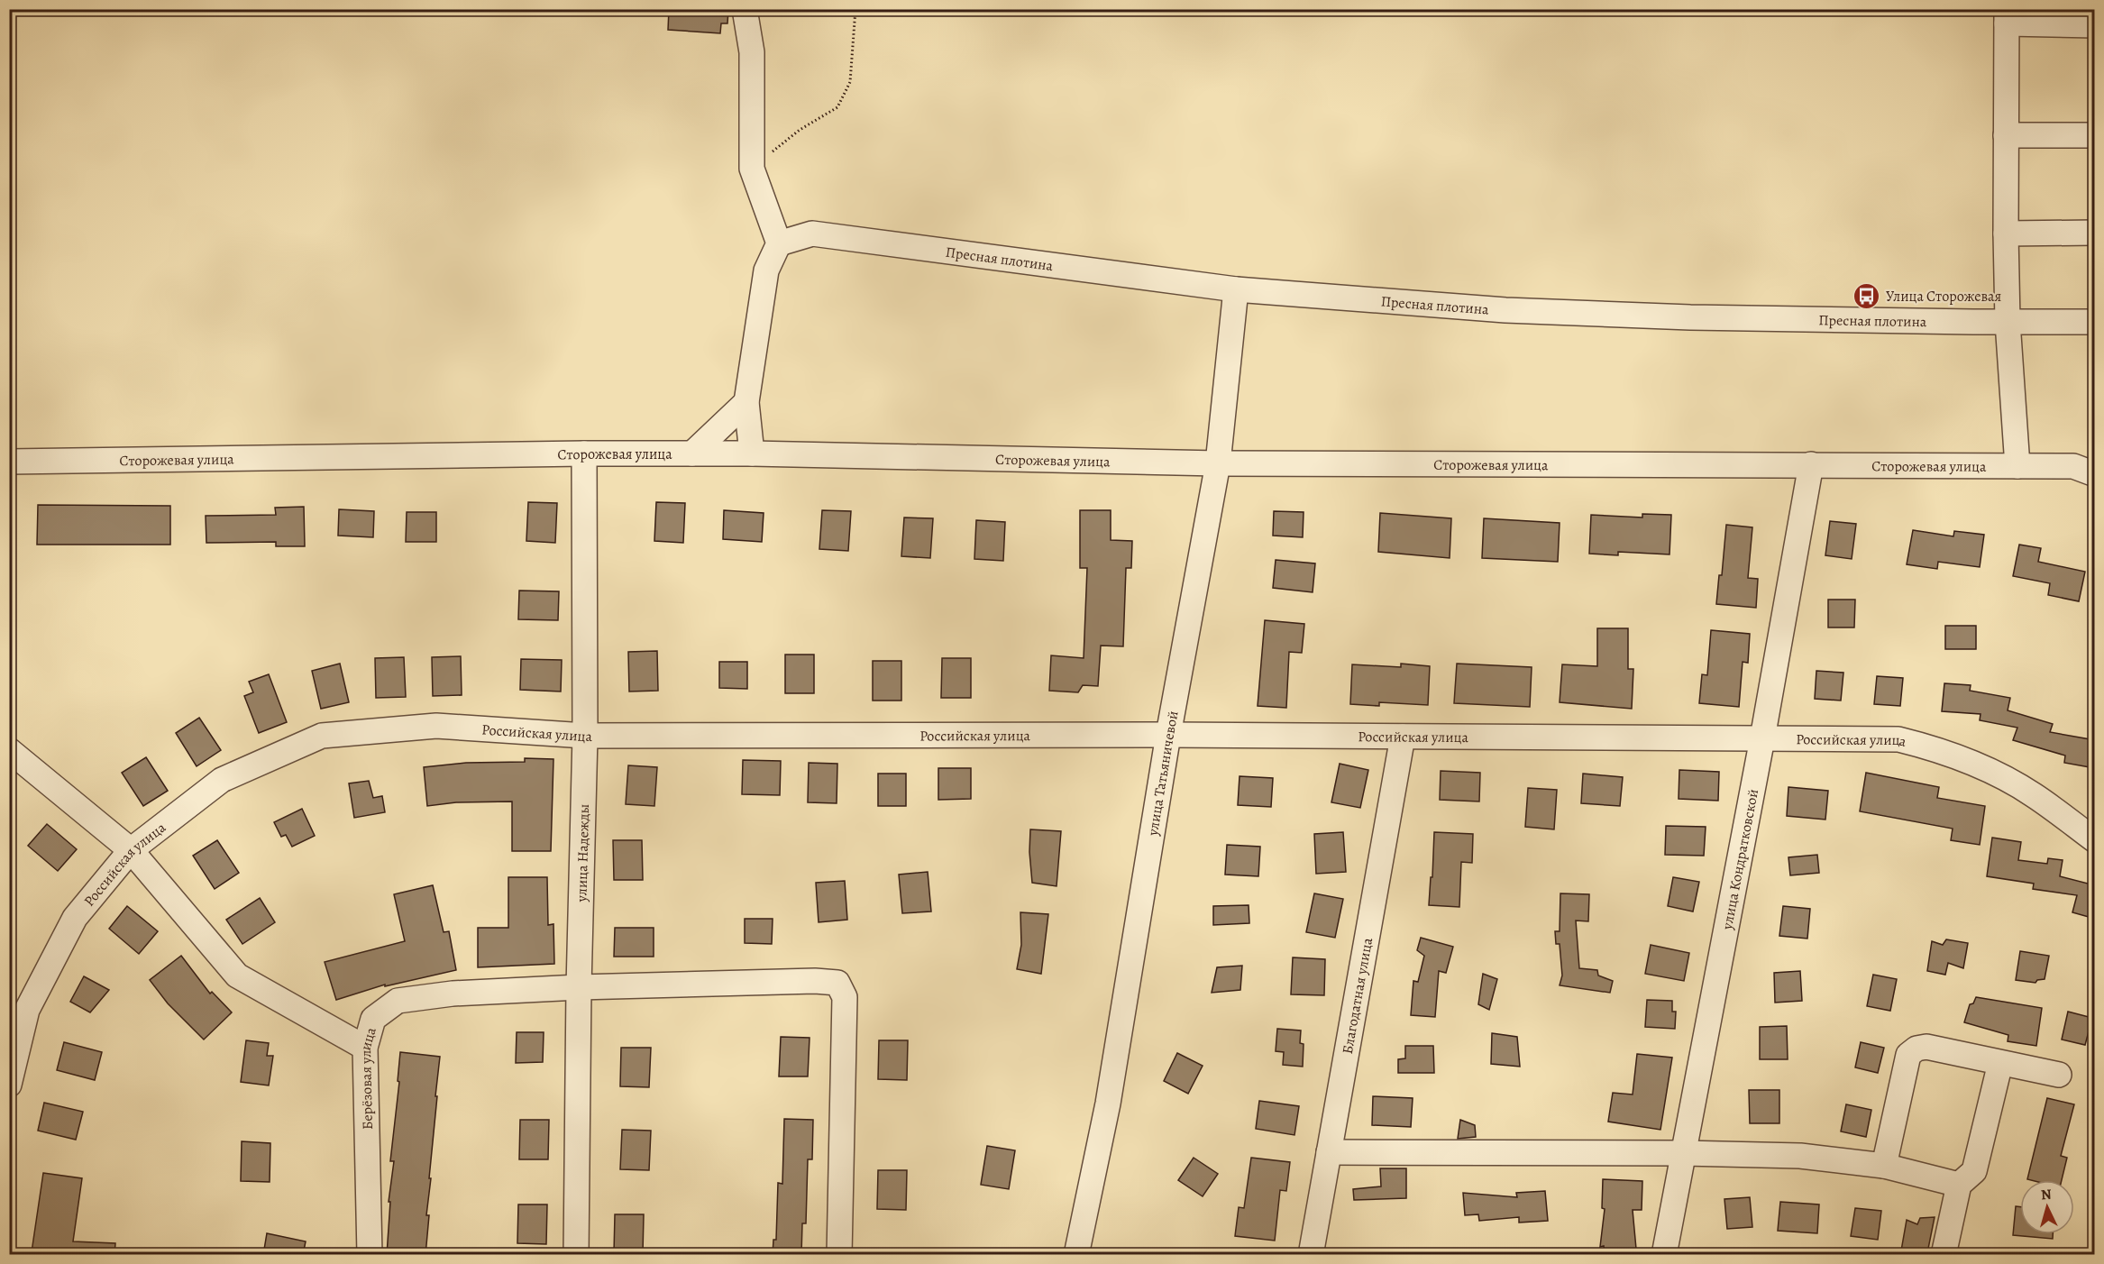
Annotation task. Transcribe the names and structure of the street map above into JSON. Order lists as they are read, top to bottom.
{
  "streets": {
    "street": [
      "Пресная плотина",
      "Сторожевая улица",
      "Российская улица",
      "улица Татьяничевой",
      "улица Надежды",
      "улица Кондратковской",
      "Благодатная улица",
      "Берёзовая улица"
    ]
  },
  "crossings": [
    ["Пресная плотина", "улица Татьяничевой"],
    ["Сторожевая улица", "улица Татьяничевой"],
    ["Сторожевая улица", "улица Надежды"],
    ["Сторожевая улица", "улица Кондратковской"],
    ["Российская улица", "улица Татьяничевой"],
    ["Российская улица", "улица Надежды"],
    ["Российская улица", "улица Кондратковской"],
    ["Российская улица", "Благодатная улица"],
    ["улица Надежды", "Берёзовая улица"]
  ],
  "places": {
    "bus stop": ["Улица Сторожевая"]
  },
  "north": "top"
}
